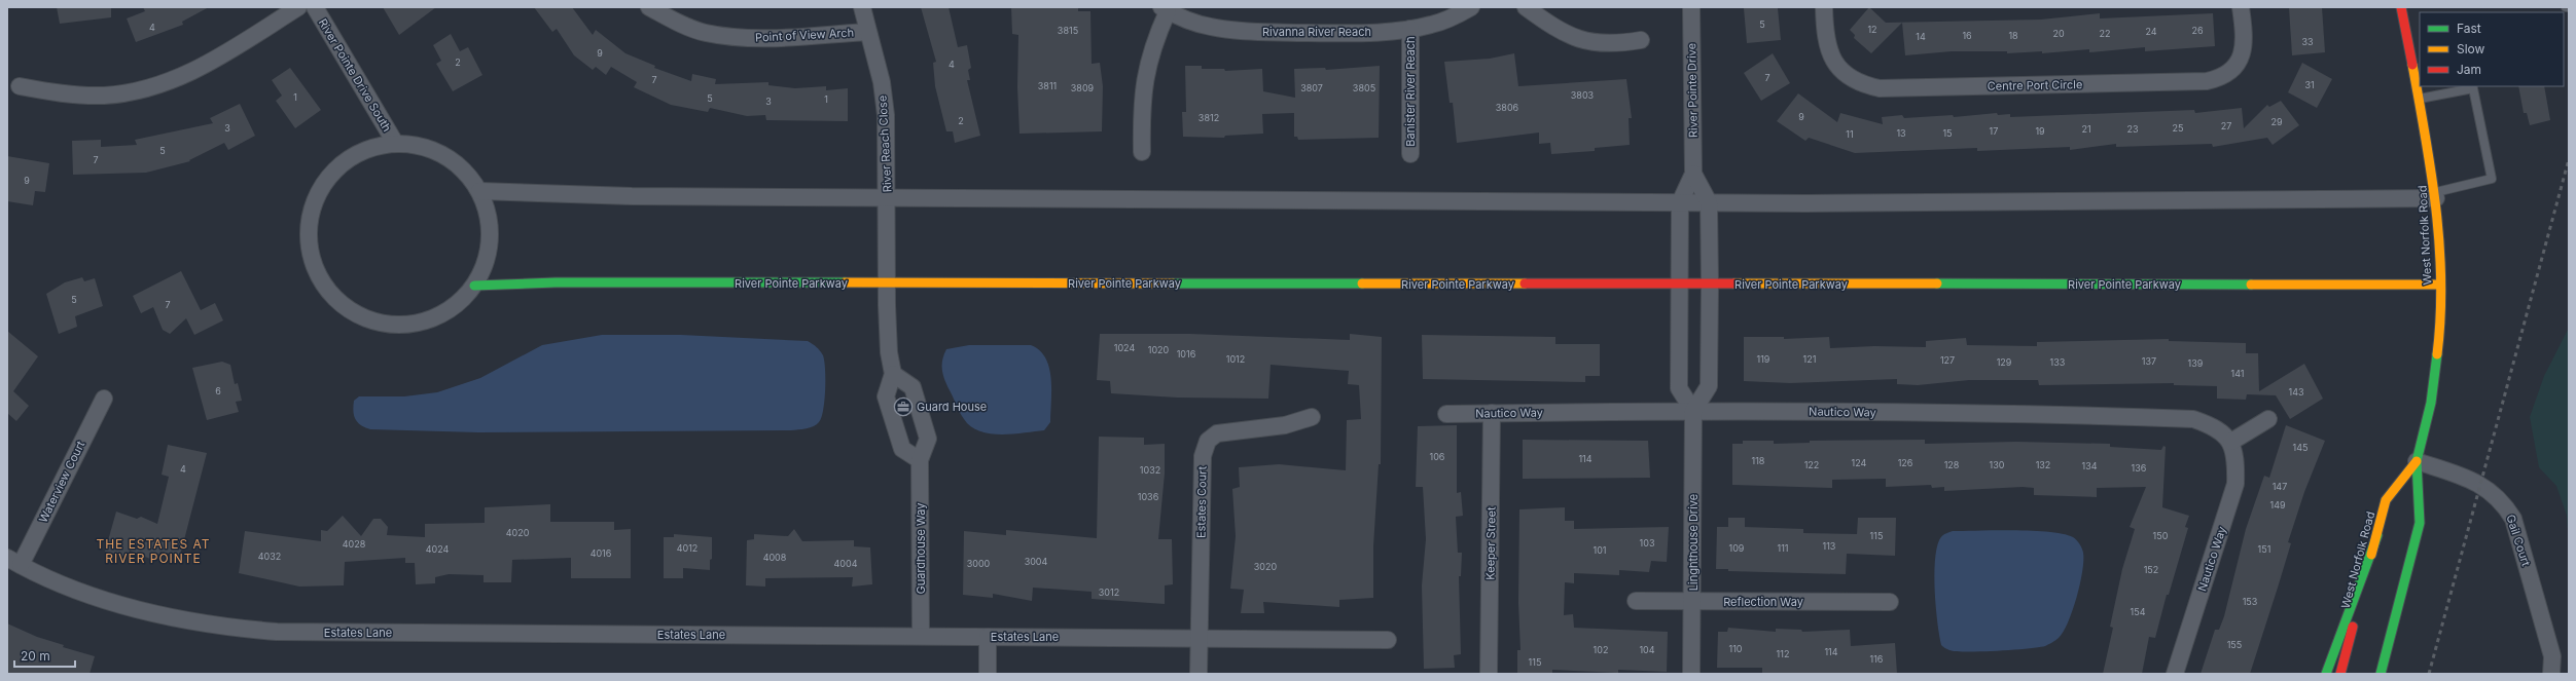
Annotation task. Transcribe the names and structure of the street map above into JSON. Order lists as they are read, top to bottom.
{
  "streets": {
    "main road": ["West Norfolk Road", "River Pointe Parkway"],
    "street": [
      "Rivanna River Reach",
      "Point of View Arch",
      "River Pointe Drive South",
      "Centre Port Circle",
      "River Pointe Drive",
      "Banister River Reach",
      "River Reach Close",
      "Nautico Way",
      "Waterview Court",
      "Estates Court",
      "Gail Court",
      "Linghthouse Drive",
      "Keeper Street",
      "Guardhouse Way",
      "Reflection Way",
      "Estates Lane"
    ]
  },
  "crossings": [
    ["Rivanna River Reach", "Banister River Reach"],
    ["Point of View Arch", "River Reach Close"],
    ["River Pointe Drive", "River Pointe Parkway"],
    ["River Reach Close", "River Pointe Parkway"],
    ["West Norfolk Road", "River Pointe Parkway"],
    ["West Norfolk Road", "Gail Court"],
    ["Nautico Way", "Linghthouse Drive"],
    ["Nautico Way", "Keeper Street"],
    ["Waterview Court", "Estates Lane"],
    ["Estates Court", "Estates Lane"],
    ["Linghthouse Drive", "Reflection Way"],
    ["Guardhouse Way", "Estates Lane"]
  ],
  "districts": ["THE ESTATES AT RIVER POINTE"],
  "places": {
    "office": ["Guard House"]
  },
  "house_numbers": [
    "5",
    "4",
    "12",
    "3815",
    "26",
    "24",
    "20",
    "22",
    "16",
    "18",
    "14",
    "33",
    "9",
    "2",
    "4",
    "7",
    "7",
    "31",
    "3811",
    "3809",
    "3807",
    "3805",
    "3803",
    "1",
    "5",
    "1",
    "3",
    "3806",
    "9",
    "3812",
    "2",
    "29",
    "27",
    "3",
    "25",
    "21",
    "23",
    "17",
    "19",
    "13",
    "15",
    "11",
    "5",
    "7",
    "9",
    "5",
    "7",
    "1024",
    "1020",
    "1016",
    "1012",
    "119",
    "121",
    "127",
    "137",
    "129",
    "133",
    "139",
    "141",
    "6",
    "143",
    "145",
    "106",
    "114",
    "118",
    "124",
    "126",
    "122",
    "128",
    "130",
    "132",
    "134",
    "136",
    "4",
    "1032",
    "147",
    "1036",
    "149",
    "4020",
    "115",
    "150",
    "103",
    "4028",
    "113",
    "4012",
    "109",
    "111",
    "4024",
    "151",
    "101",
    "4016",
    "4032",
    "4008",
    "3004",
    "4004",
    "3000",
    "3020",
    "152",
    "3012",
    "153",
    "154",
    "155",
    "110",
    "102",
    "104",
    "114",
    "112",
    "116",
    "115"
  ],
  "legend": ["Fast", "Slow", "Jam"],
  "scale_bar": "20 m"
}
